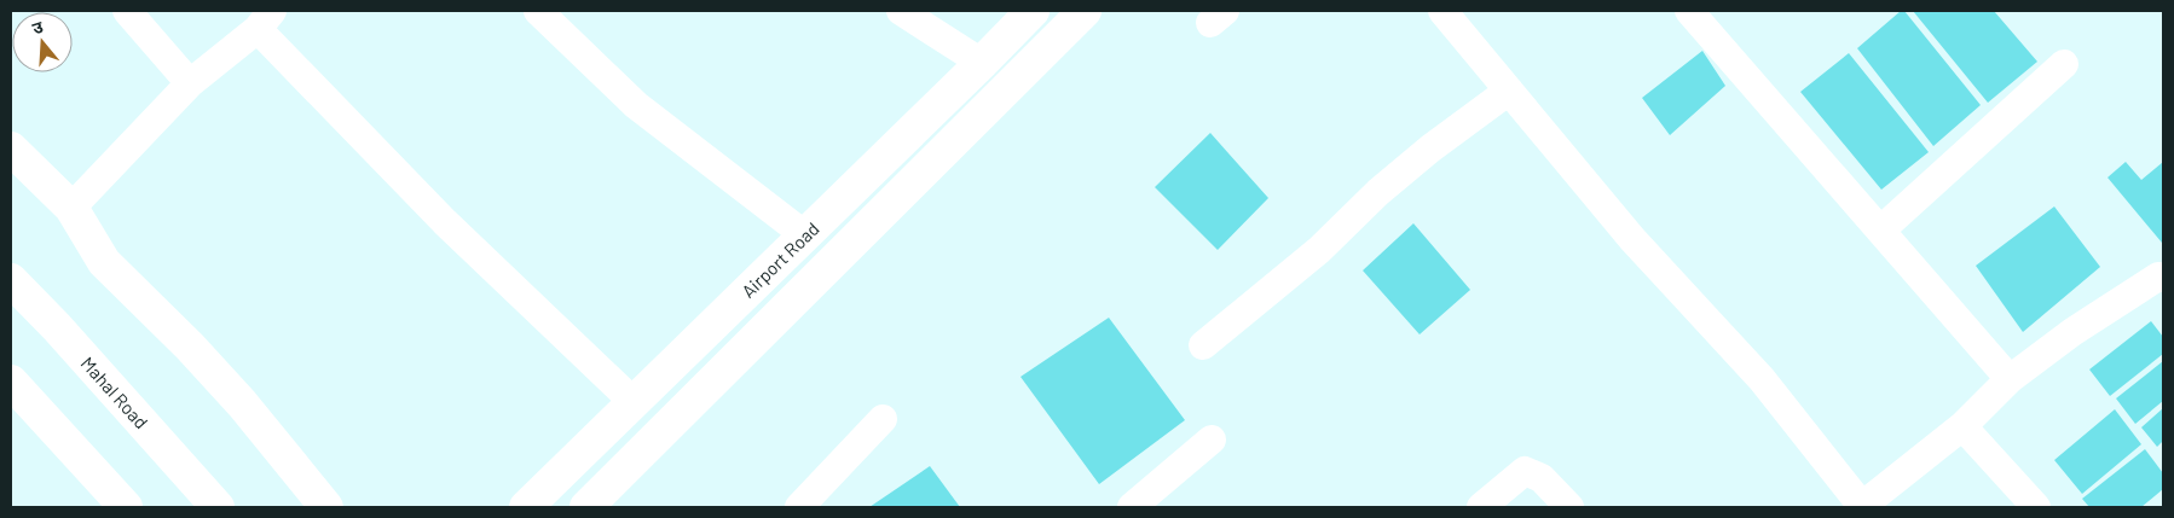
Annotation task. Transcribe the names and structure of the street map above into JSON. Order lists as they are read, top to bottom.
{
  "streets": {
    "street": ["Airport Road", "Mahal Road"]
  },
  "north": "top"
}
